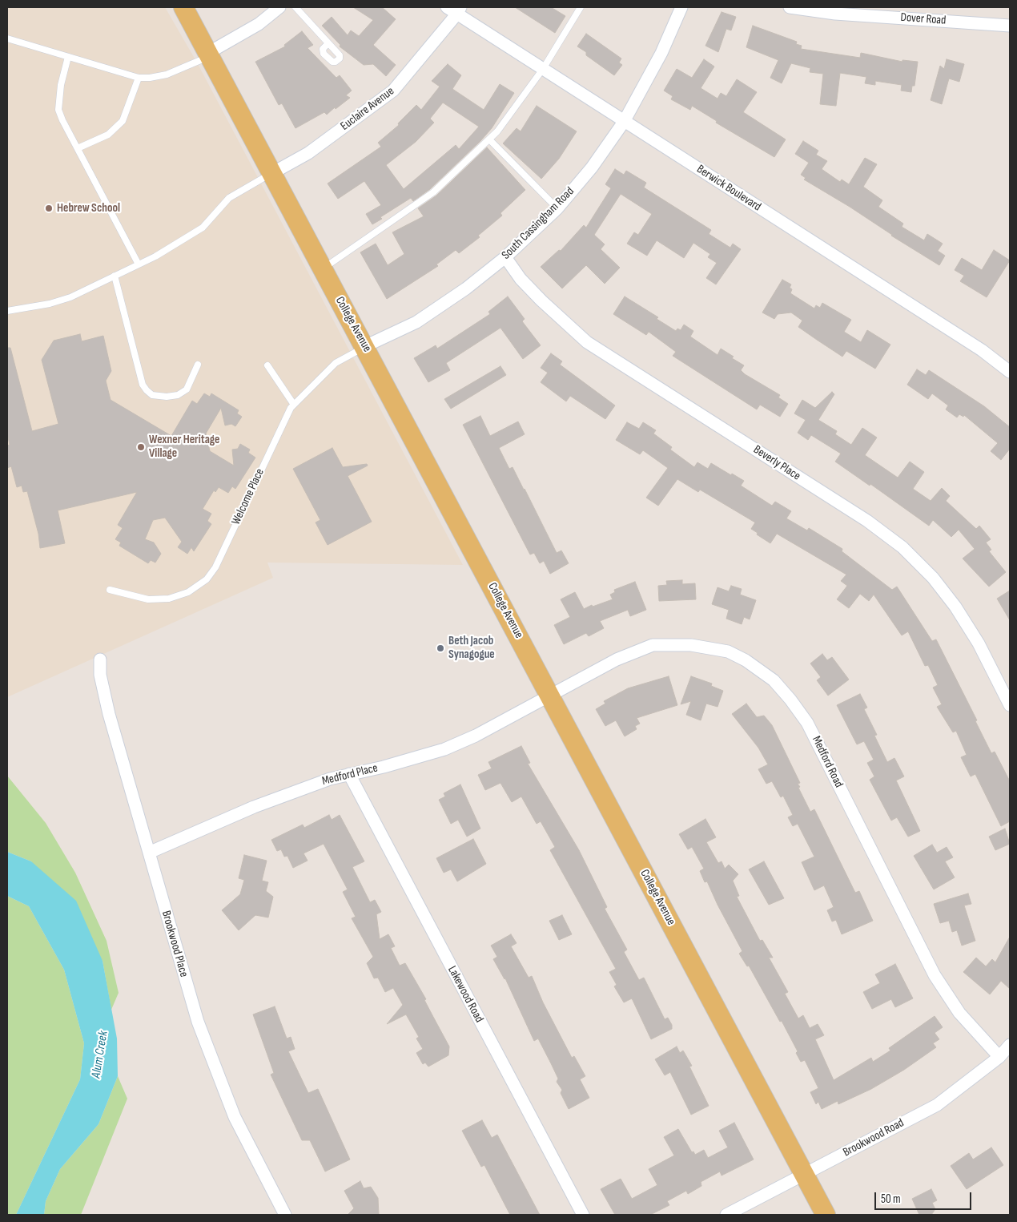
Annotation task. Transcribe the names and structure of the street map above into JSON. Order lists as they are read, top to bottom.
{
  "streets": {
    "main road": ["College Avenue"],
    "street": [
      "Dover Road",
      "Euclaire Avenue",
      "Berwick Boulevard",
      "South Cassingham Road",
      "Beverly Place",
      "Medford Road",
      "Medford Place",
      "Brookwood Place",
      "Lakewood Road",
      "Brookwood Road"
    ],
    "lane": ["Welcome Place"]
  },
  "crossings": [
    ["Euclaire Avenue", "Berwick Boulevard"],
    ["Euclaire Avenue", "College Avenue"],
    ["Berwick Boulevard", "South Cassingham Road"],
    ["South Cassingham Road", "College Avenue"],
    ["South Cassingham Road", "Beverly Place"],
    ["South Cassingham Road", "Welcome Place"],
    ["College Avenue", "Welcome Place"],
    ["College Avenue", "Medford Road"],
    ["College Avenue", "Medford Place"],
    ["College Avenue", "Brookwood Road"],
    ["Medford Road", "Medford Place"],
    ["Medford Road", "Brookwood Road"],
    ["Medford Place", "Brookwood Place"],
    ["Medford Place", "Lakewood Road"]
  ],
  "water": ["Alum Creek"],
  "places": ["Hebrew School", "Wexner Heritage Village", "Beth Jacob Synagogue"],
  "scale_bar": "50 m"
}
